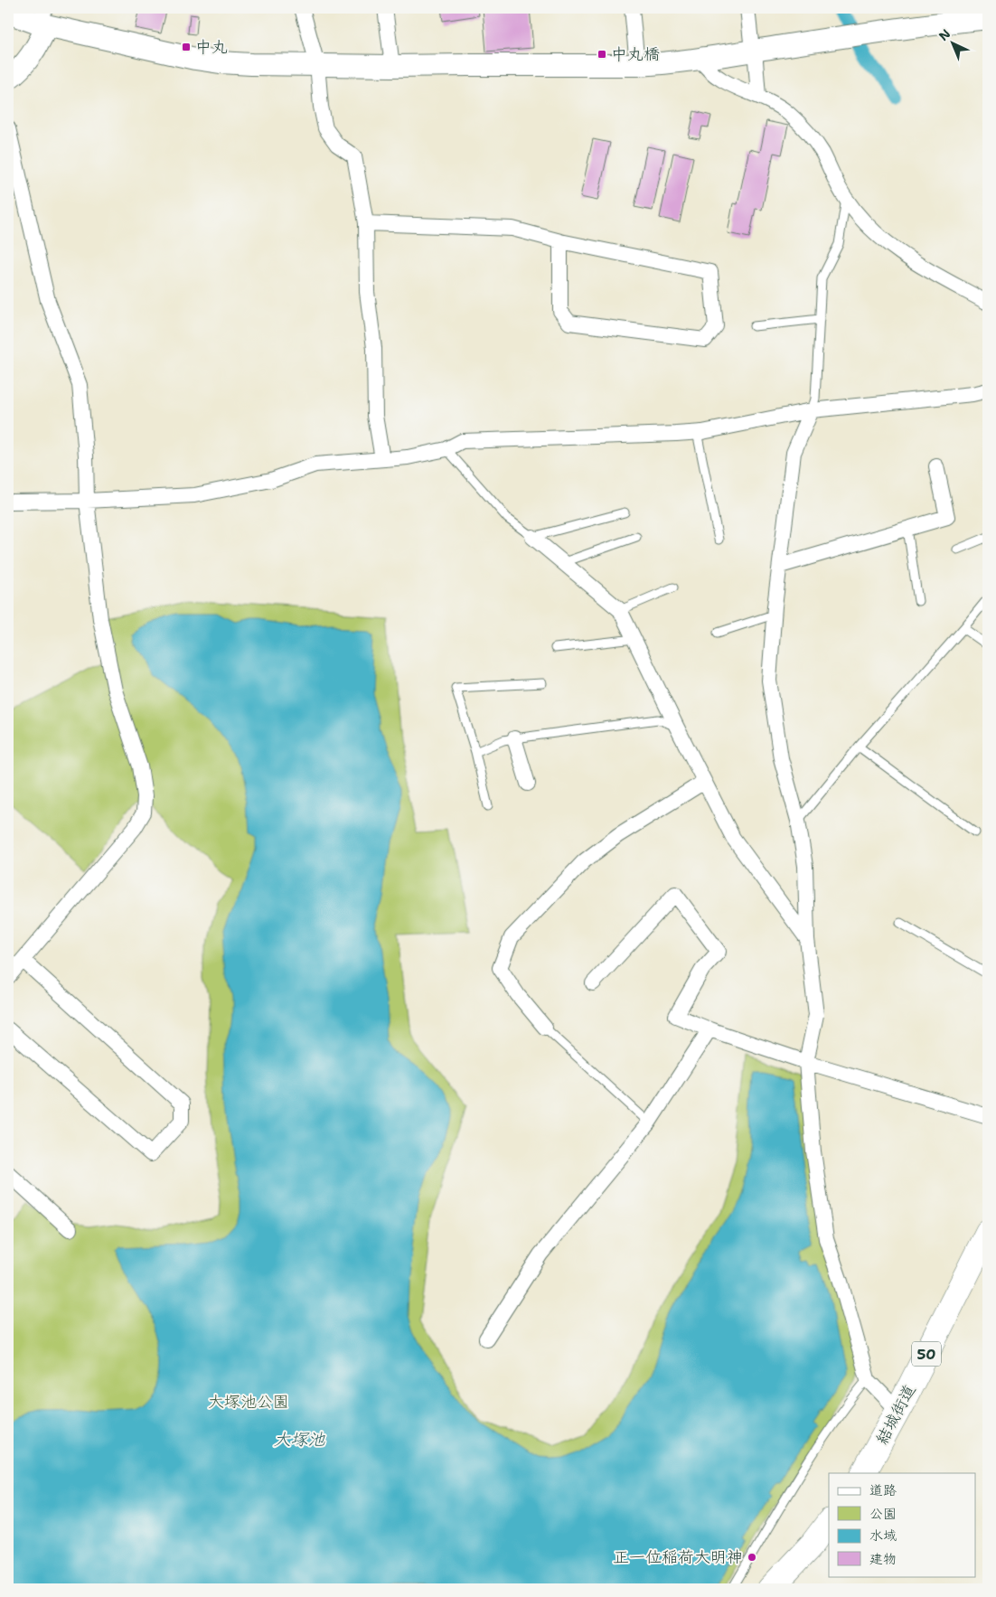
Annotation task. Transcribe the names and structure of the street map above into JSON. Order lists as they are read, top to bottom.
{
  "streets": {
    "highway": ["50", "結城街道"]
  },
  "water": ["大塚池"],
  "parks": ["大塚池公園"],
  "places": {
    "transit": ["中丸", "中丸橋"],
    "other": ["正一位稲荷大明神"]
  },
  "legend": [
    "道路",
    "公園",
    "水域",
    "建物"
  ],
  "north": "top left"
}
